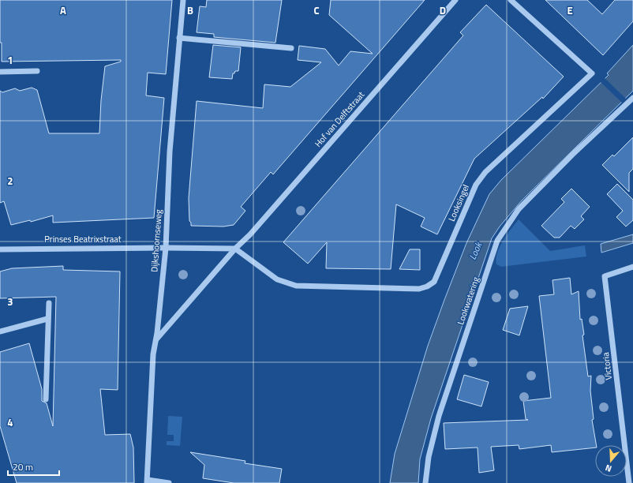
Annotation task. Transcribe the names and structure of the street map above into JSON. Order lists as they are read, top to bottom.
{
  "streets": {
    "street": [
      "Hof van Delftstraat",
      "Looksingel",
      "Prinses Beatrixstraat",
      "Dijkshoornseweg",
      "Lookwatering",
      "Victoria"
    ]
  },
  "crossings": [
    ["Hof van Delftstraat", "Looksingel"],
    ["Hof van Delftstraat", "Dijkshoornseweg"],
    ["Prinses Beatrixstraat", "Dijkshoornseweg"]
  ],
  "water": ["Look"],
  "scale_bar": "20 m",
  "north": "bottom",
  "grid": {
    "columns": [
      "A",
      "B",
      "C",
      "D",
      "E"
    ],
    "rows": [
      "1",
      "2",
      "3",
      "4"
    ]
  }
}
